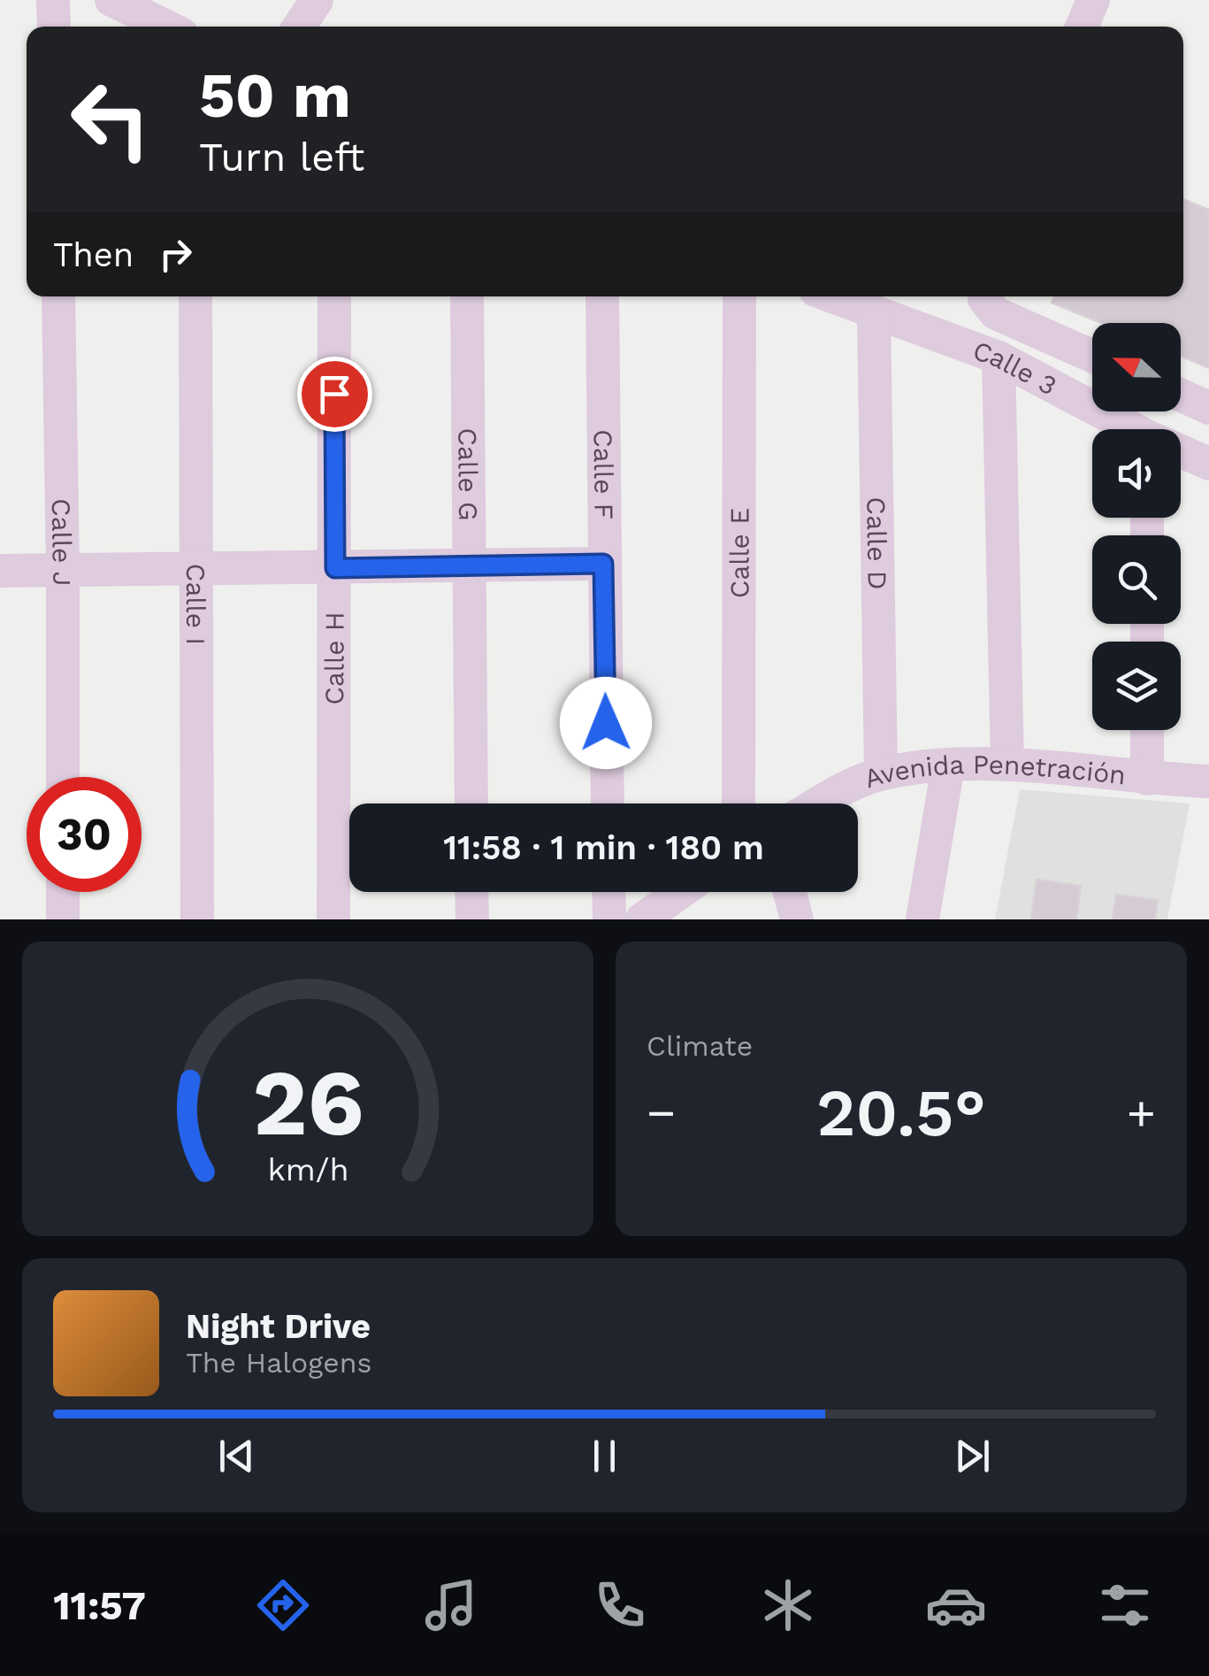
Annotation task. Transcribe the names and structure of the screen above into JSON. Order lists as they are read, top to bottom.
{
  "streets": {
    "street": [
      "Calle 3",
      "Calle G",
      "Calle F",
      "Calle J",
      "Calle D",
      "Calle E",
      "Calle I",
      "Calle H",
      "Avenida Penetración"
    ]
  },
  "crossings": [
    ["Calle 3", "Calle D"],
    ["Calle D", "Avenida Penetración"]
  ],
  "north": "left",
  "page": {
    "turn": ["50 m", "Turn left"],
    "then": "Then",
    "limit": "30",
    "trip": "11:58 · 1 min · 180 m",
    "tile": "Climate",
    "heat": ["−", "20.5°", "+"],
    "song": ["Night Drive", "The Halogens"],
    "tabs": "11:57",
    "gauge": ["26", "km/h"]
  }
}
